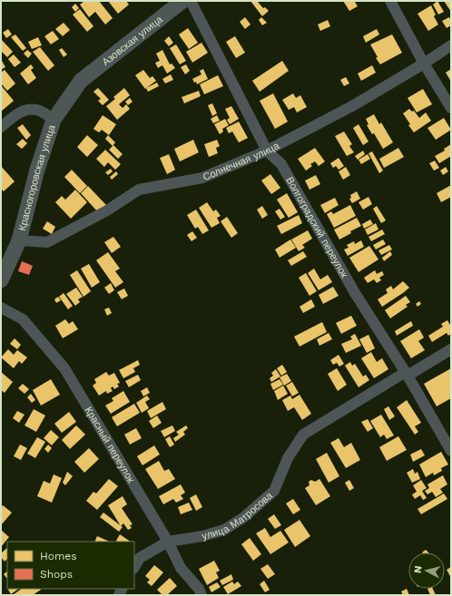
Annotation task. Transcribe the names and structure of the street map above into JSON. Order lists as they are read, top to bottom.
{
  "streets": {
    "street": [
      "Азовская улица",
      "Солнечная улица",
      "Красногоровская улица",
      "Волгоградский переулок",
      "Красный переулок",
      "улица Матросова"
    ]
  },
  "crossings": [
    ["Азовская улица", "Красногоровская улица"],
    ["Солнечная улица", "Красногоровская улица"],
    ["Солнечная улица", "Волгоградский переулок"],
    ["Волгоградский переулок", "улица Матросова"],
    ["Красный переулок", "улица Матросова"]
  ],
  "legend": ["Homes", "Shops"],
  "north": "left"
}
